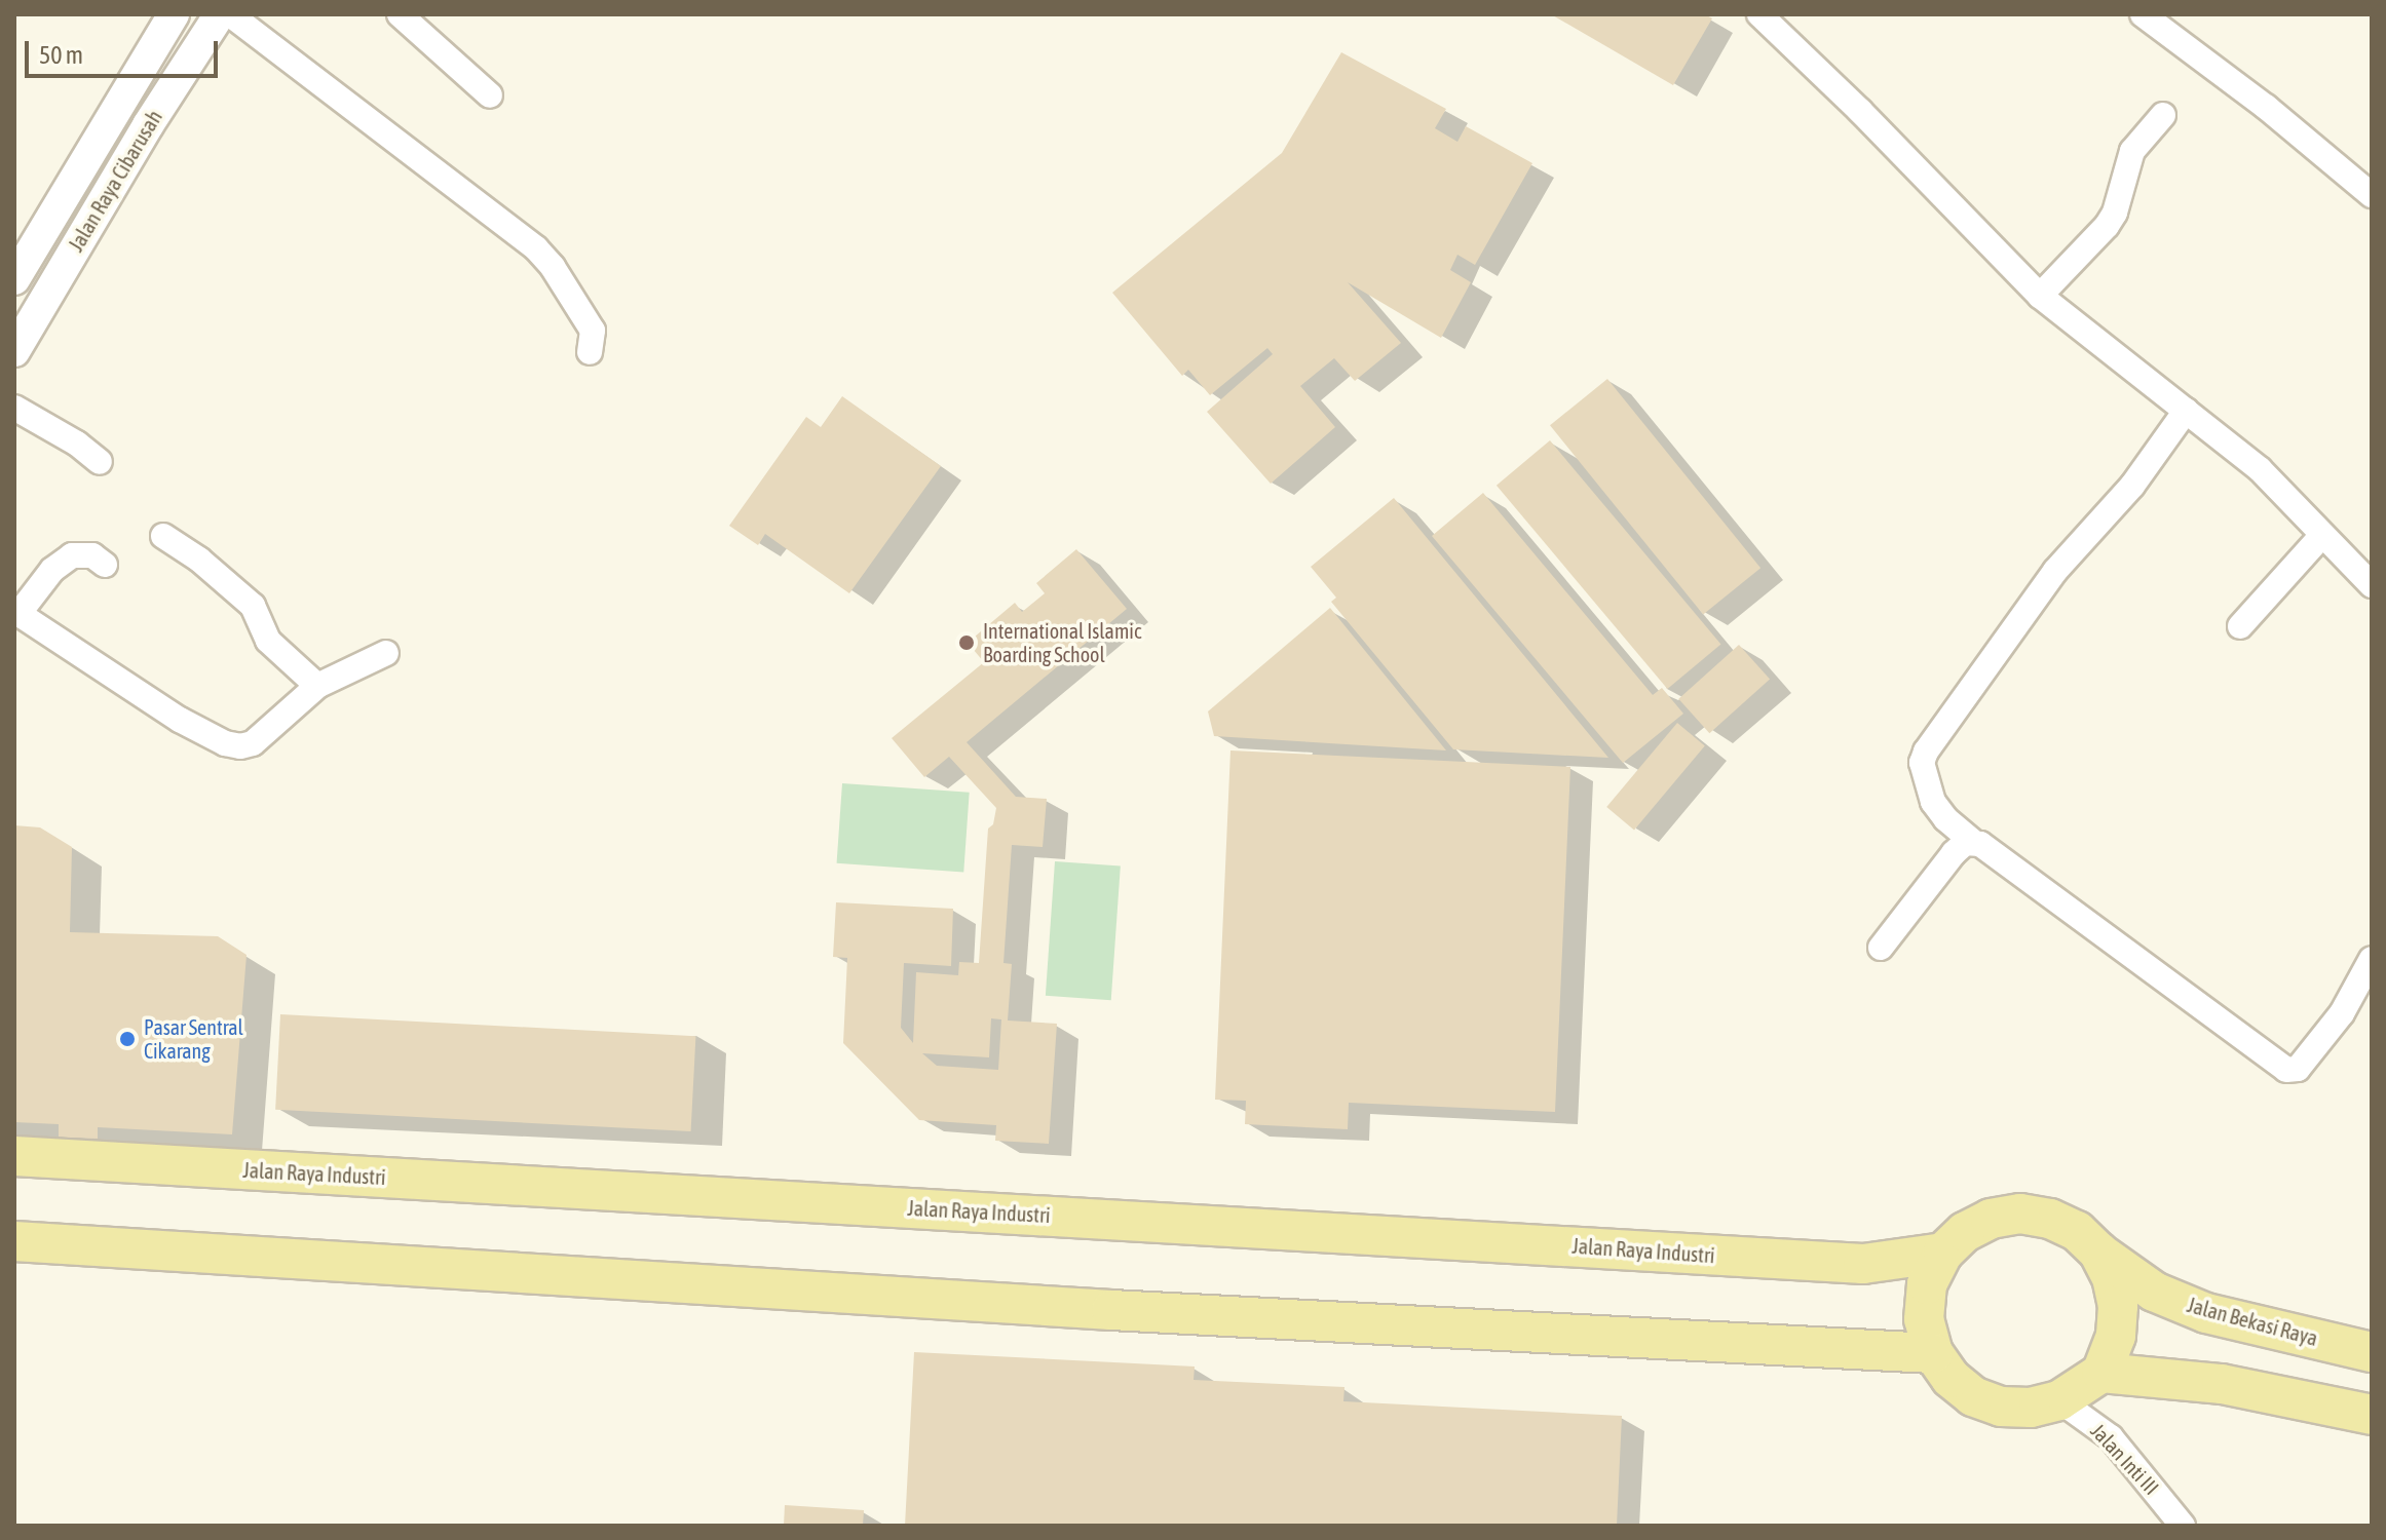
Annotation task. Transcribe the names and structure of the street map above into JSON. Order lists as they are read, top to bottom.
{
  "streets": {
    "main road": ["Jalan Raya Industri", "Jalan Bekasi Raya"],
    "street": ["Jalan Raya Cibarusah", "Jalan Inti III"]
  },
  "crossings": [
    ["Jalan Raya Industri", "Jalan Bekasi Raya"],
    ["Jalan Raya Industri", "Jalan Inti III"],
    ["Jalan Bekasi Raya", "Jalan Inti III"]
  ],
  "places": ["International Islamic Boarding School", "Pasar Sentral Cikarang"],
  "scale_bar": "50 m"
}
